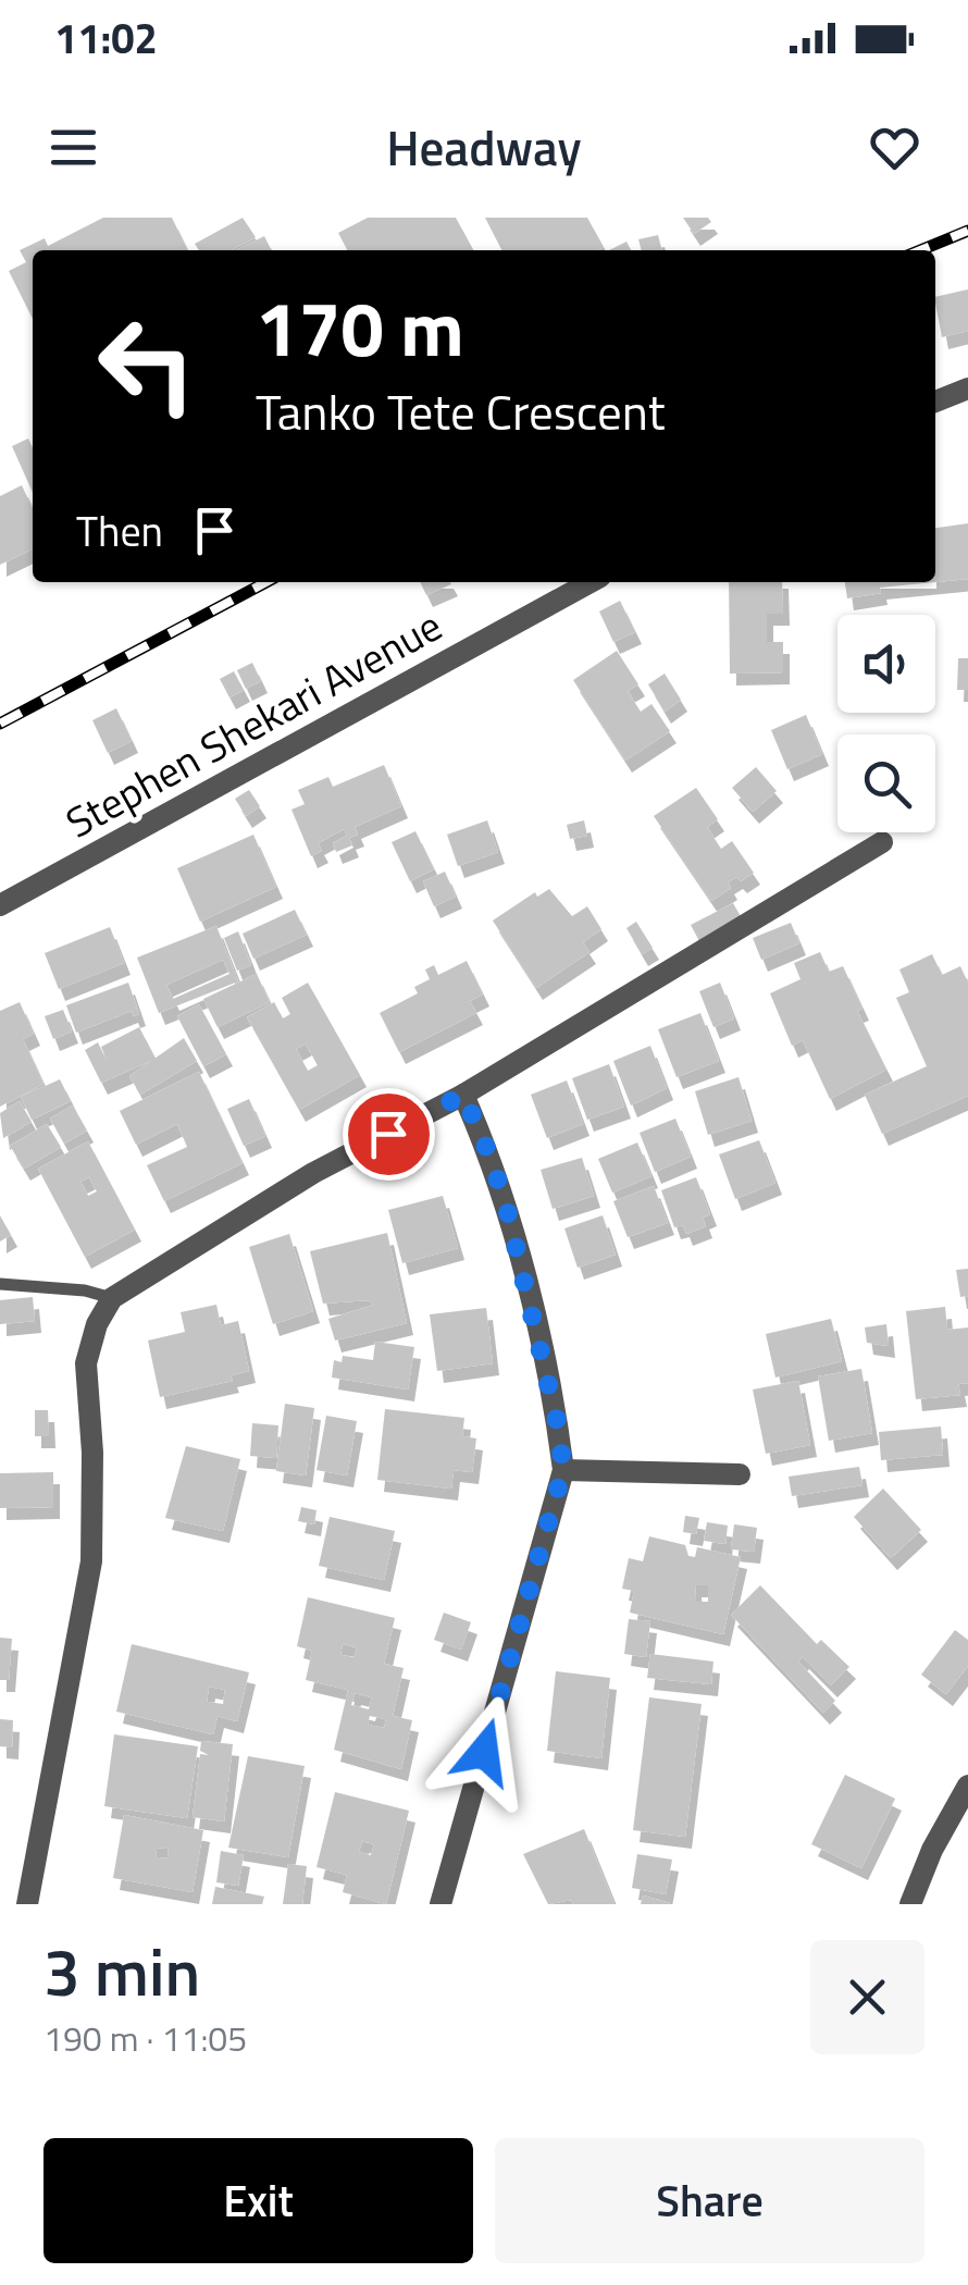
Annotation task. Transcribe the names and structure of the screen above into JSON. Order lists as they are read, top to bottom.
{
  "streets": {
    "street": ["Stephen Shekari Avenue"]
  },
  "page": {
    "status": "11:02",
    "header": "Headway",
    "turn": ["170 m", "Tanko Tete Crescent"],
    "then": "Then",
    "heading": ["3 min", "190 m · 11:05"],
    "buttons": ["Exit", "Share"]
  }
}
